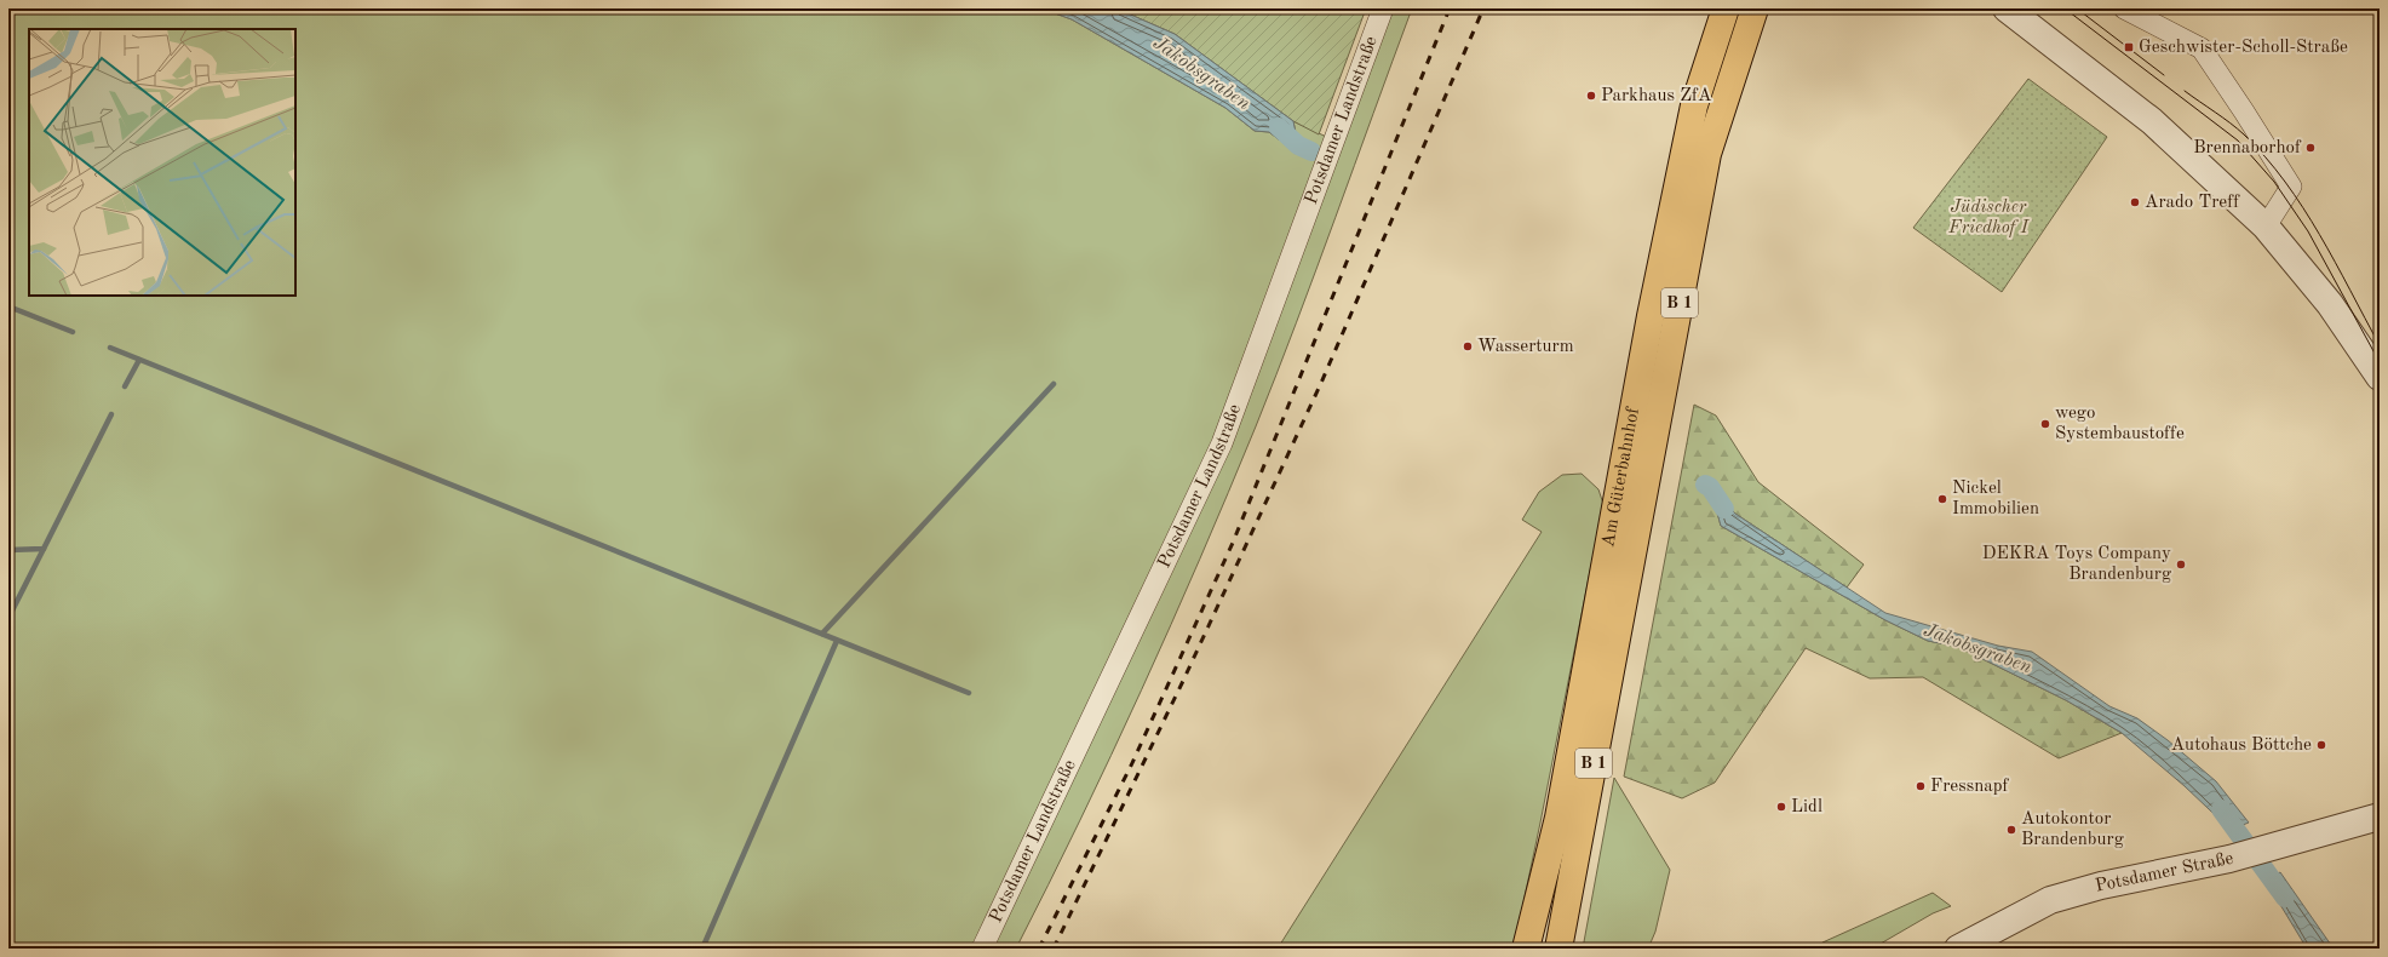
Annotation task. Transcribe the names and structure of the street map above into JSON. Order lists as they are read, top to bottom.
{
  "streets": {
    "main road": ["B 1", "Am Güterbahnhof"],
    "street": ["Potsdamer Landstraße", "Potsdamer Straße"]
  },
  "water": ["Jakobsgraben"],
  "parks": ["Jüdischer Friedhof I"],
  "places": {
    "transit": ["Geschwister-Scholl-Straße"],
    "other": [
      "Parkhaus ZfA",
      "Brennaborhof",
      "Arado Treff",
      "Wasserturm",
      "wego Systembaustoffe",
      "Nickel Immobilien",
      "DEKRA Toys Company Brandenburg",
      "Autohaus Böttche",
      "Fressnapf",
      "Lidl",
      "Autokontor Brandenburg"
    ]
  }
}
